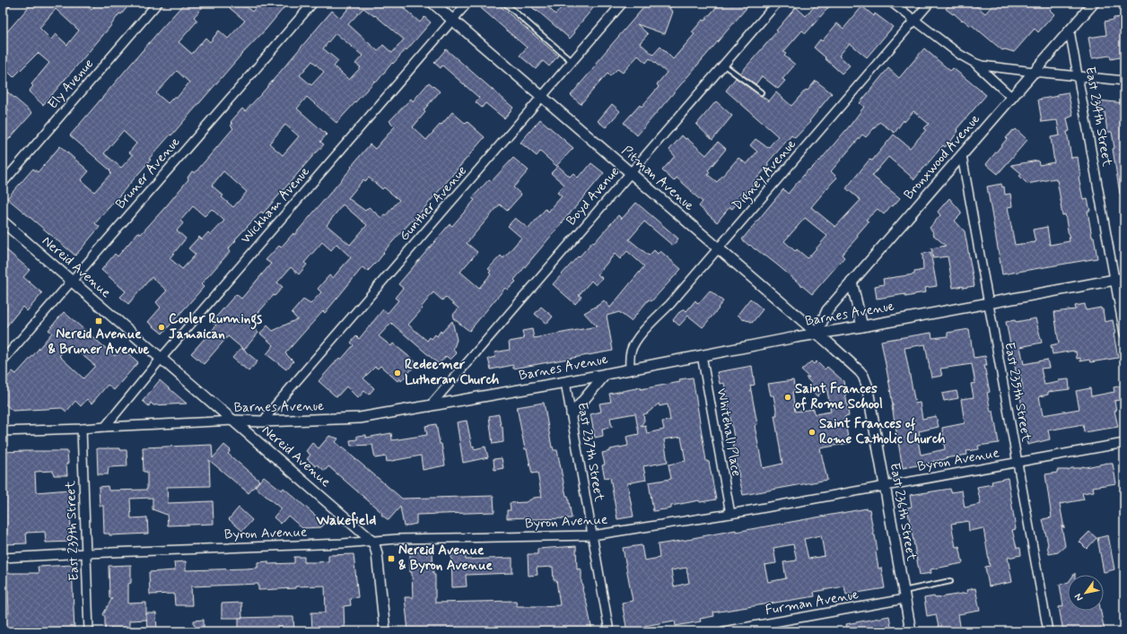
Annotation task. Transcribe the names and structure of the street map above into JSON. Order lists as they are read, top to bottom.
{
  "streets": {
    "street": [
      "Ely Avenue",
      "East 234th Street",
      "Bronxwood Avenue",
      "Bruner Avenue",
      "Digney Avenue",
      "Pitman Avenue",
      "Boyd Avenue",
      "Gunther Avenue",
      "Wickham Avenue",
      "Nereid Avenue",
      "Barnes Avenue",
      "East 235th Street",
      "Whitehall Place",
      "East 237th Street",
      "Byron Avenue",
      "East 236th Street",
      "East 239th Street",
      "Furman Avenue"
    ]
  },
  "crossings": [
    ["East 234th Street", "Bronxwood Avenue"],
    ["East 234th Street", "Barnes Avenue"],
    ["Bronxwood Avenue", "Pitman Avenue"],
    ["Bronxwood Avenue", "Barnes Avenue"],
    ["Bronxwood Avenue", "East 235th Street"],
    ["Bruner Avenue", "Nereid Avenue"],
    ["Digney Avenue", "Pitman Avenue"],
    ["Digney Avenue", "Barnes Avenue"],
    ["Pitman Avenue", "Boyd Avenue"],
    ["Pitman Avenue", "Gunther Avenue"],
    ["Pitman Avenue", "Wickham Avenue"],
    ["Pitman Avenue", "Barnes Avenue"],
    ["Pitman Avenue", "East 236th Street"],
    ["Boyd Avenue", "Barnes Avenue"],
    ["Gunther Avenue", "Barnes Avenue"],
    ["Wickham Avenue", "Nereid Avenue"],
    ["Wickham Avenue", "Barnes Avenue"],
    ["Nereid Avenue", "Barnes Avenue"],
    ["Nereid Avenue", "Byron Avenue"],
    ["Barnes Avenue", "East 235th Street"],
    ["Barnes Avenue", "Whitehall Place"],
    ["Barnes Avenue", "East 237th Street"],
    ["Barnes Avenue", "East 239th Street"],
    ["East 235th Street", "Byron Avenue"],
    ["Whitehall Place", "Byron Avenue"],
    ["East 237th Street", "Byron Avenue"],
    ["Byron Avenue", "East 236th Street"],
    ["Byron Avenue", "East 239th Street"],
    ["East 236th Street", "Furman Avenue"]
  ],
  "districts": ["Wakefield"],
  "places": {
    "transit": ["Nereid Avenue & Bruner Avenue", "Nereid Avenue & Byron Avenue"],
    "other": [
      "Cooler Runnings Jamaican",
      "Redeemer Lutheran Church",
      "Saint Frances of Rome School",
      "Saint Frances of Rome Catholic Church"
    ]
  },
  "north": "bottom left"
}
